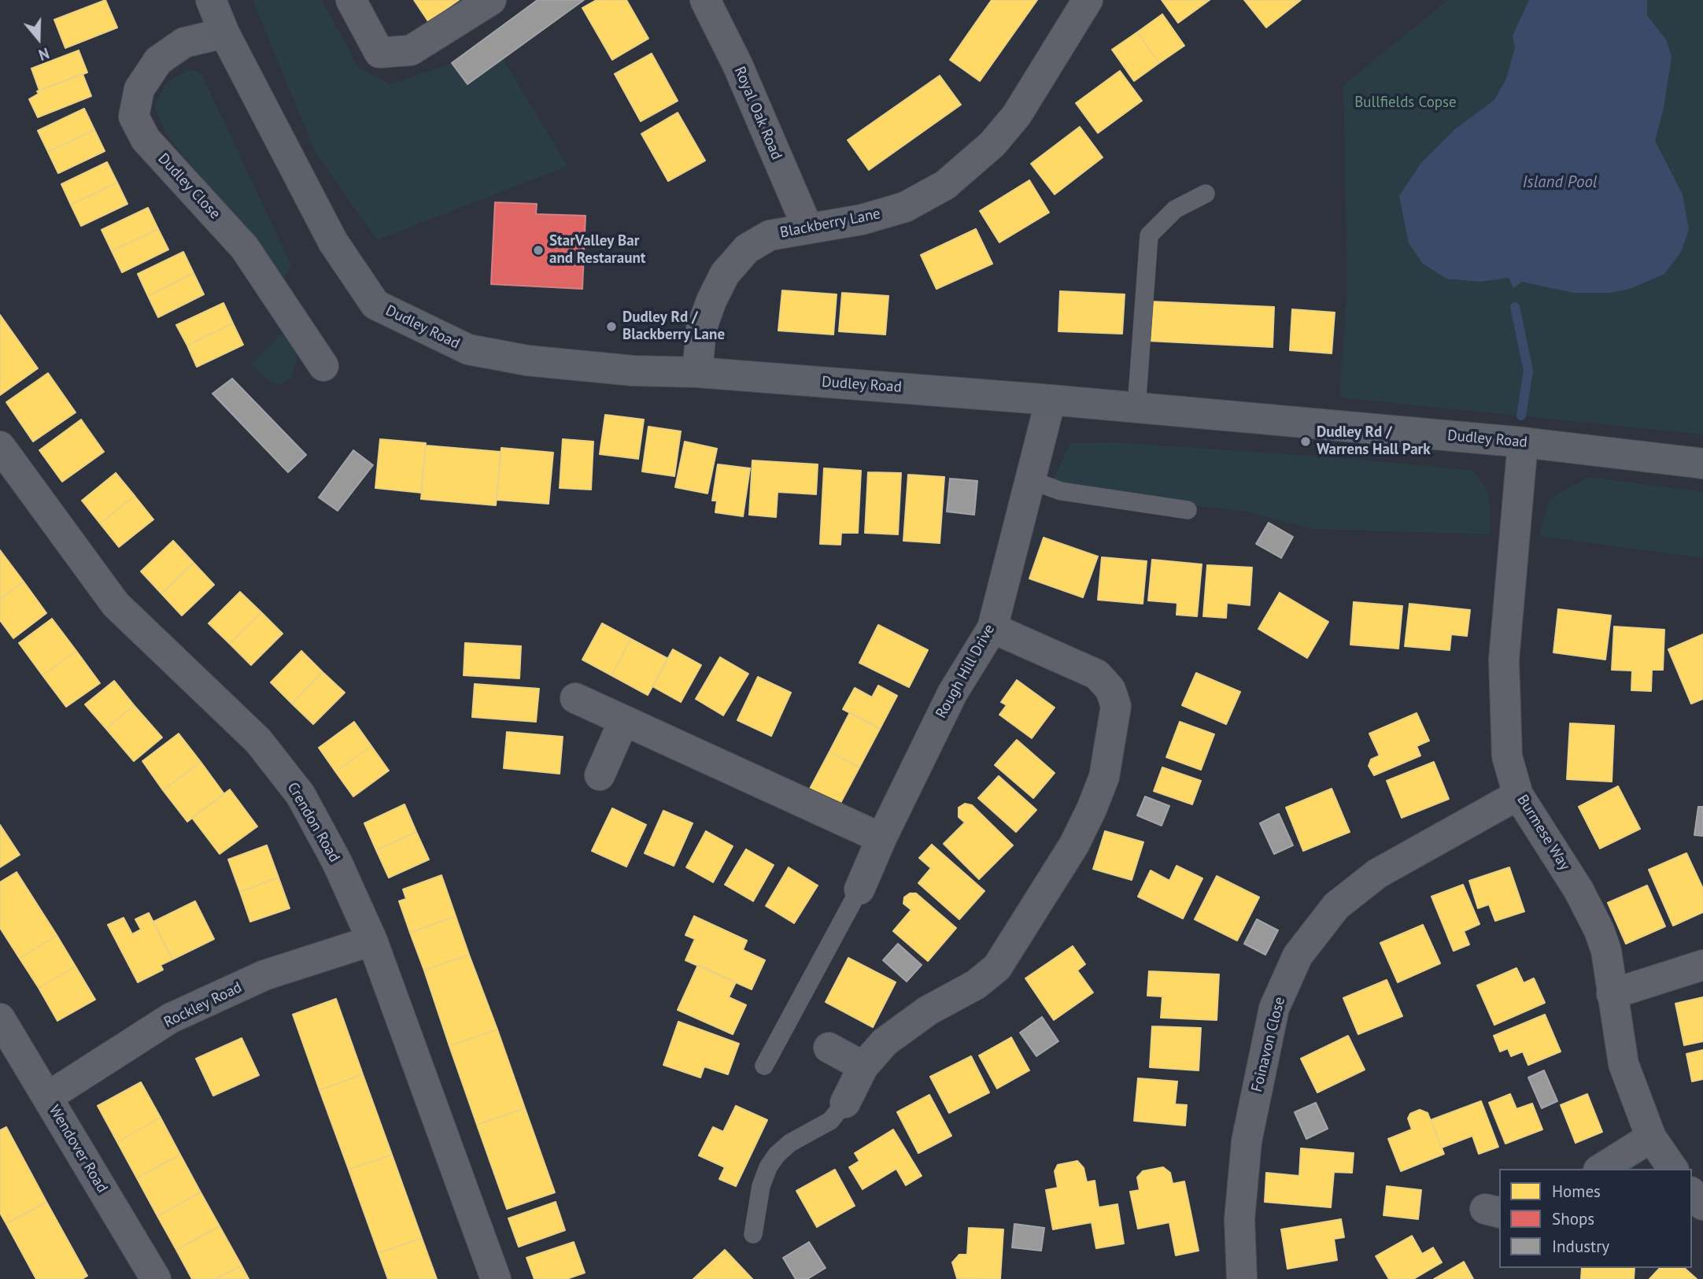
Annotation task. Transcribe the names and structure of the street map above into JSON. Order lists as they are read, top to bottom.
{
  "streets": {
    "main road": ["Dudley Road"],
    "street": [
      "Royal Oak Road",
      "Dudley Close",
      "Blackberry Lane",
      "Rough Hill Drive",
      "Crendon Road",
      "Burmese Way",
      "Rockley Road",
      "Foinavon Close",
      "Wendover Road"
    ]
  },
  "crossings": [
    ["Royal Oak Road", "Blackberry Lane"],
    ["Dudley Close", "Dudley Road"],
    ["Blackberry Lane", "Dudley Road"],
    ["Dudley Road", "Rough Hill Drive"],
    ["Dudley Road", "Burmese Way"],
    ["Crendon Road", "Rockley Road"],
    ["Burmese Way", "Foinavon Close"],
    ["Rockley Road", "Wendover Road"]
  ],
  "water": ["Island Pool"],
  "parks": ["Bullfields Copse"],
  "places": ["StarValley Bar and Restaraunt", "Dudley Rd / Blackberry Lane", "Dudley Rd / Warrens Hall Park"],
  "legend": ["Homes", "Shops", "Industry"],
  "north": "bottom"
}
